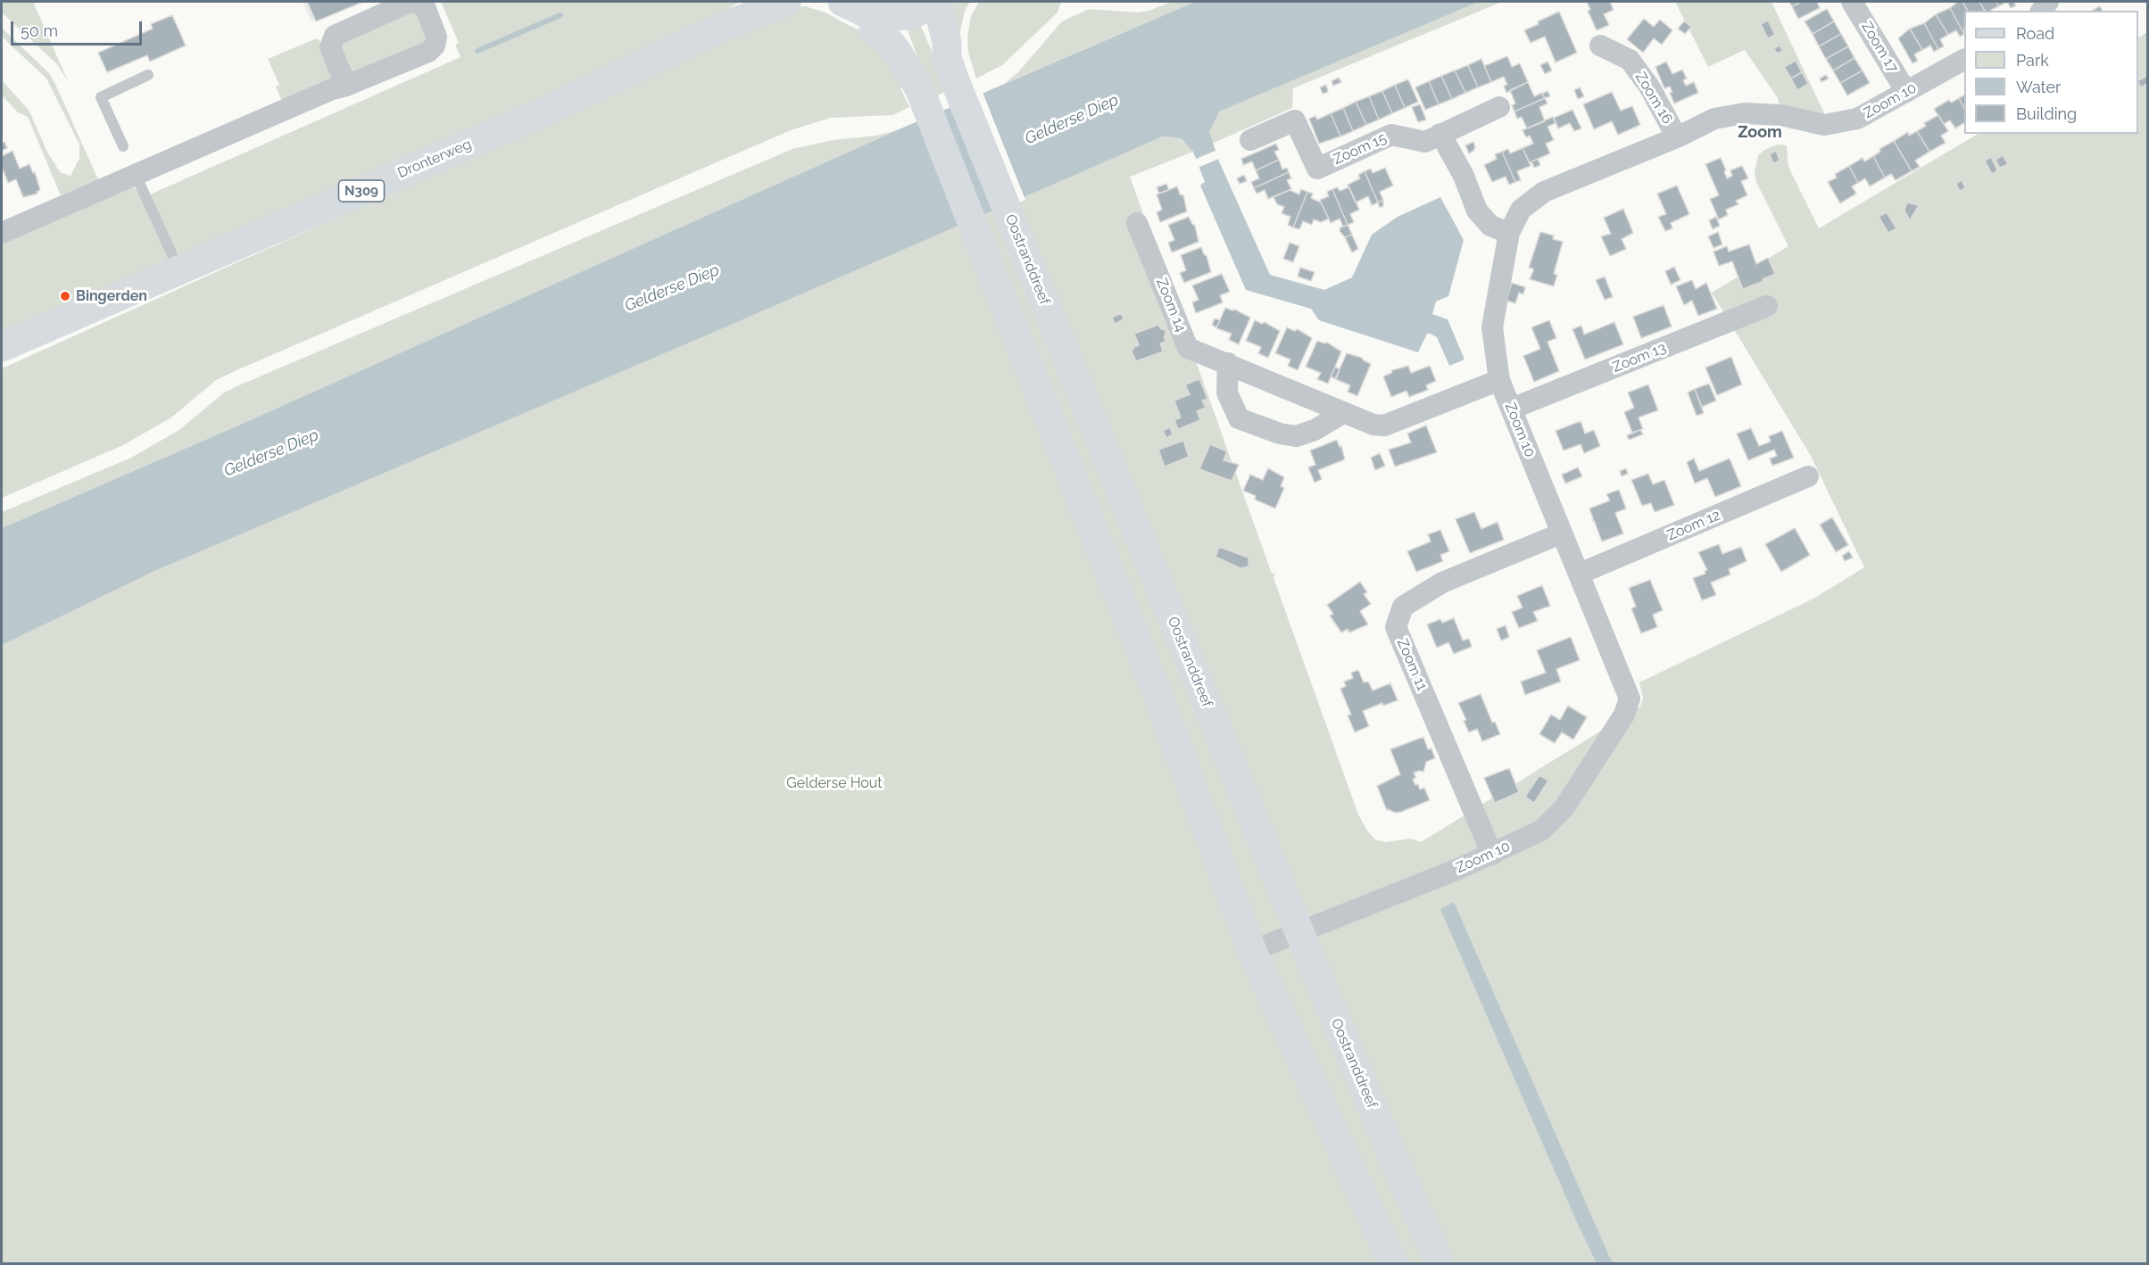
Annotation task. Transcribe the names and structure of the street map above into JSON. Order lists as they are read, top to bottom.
{
  "streets": {
    "main road": ["Dronterweg", "N309", "Oostranddreef"],
    "street": [
      "Zoom 17",
      "Zoom 16",
      "Zoom 10",
      "Zoom 15",
      "Zoom 14",
      "Zoom 13",
      "Zoom 12",
      "Zoom 11"
    ]
  },
  "crossings": [
    ["Zoom 17", "Zoom 10"],
    ["Zoom 16", "Zoom 10"],
    ["Zoom 10", "Oostranddreef"],
    ["Zoom 10", "Zoom 14"],
    ["Zoom 10", "Zoom 13"],
    ["Zoom 10", "Zoom 12"],
    ["Zoom 10", "Zoom 11"]
  ],
  "districts": ["Zoom"],
  "water": ["Gelderse Diep"],
  "parks": ["Gelderse Hout"],
  "places": ["Bingerden"],
  "legend": [
    "Road",
    "Park",
    "Water",
    "Building"
  ],
  "scale_bar": "50 m"
}
